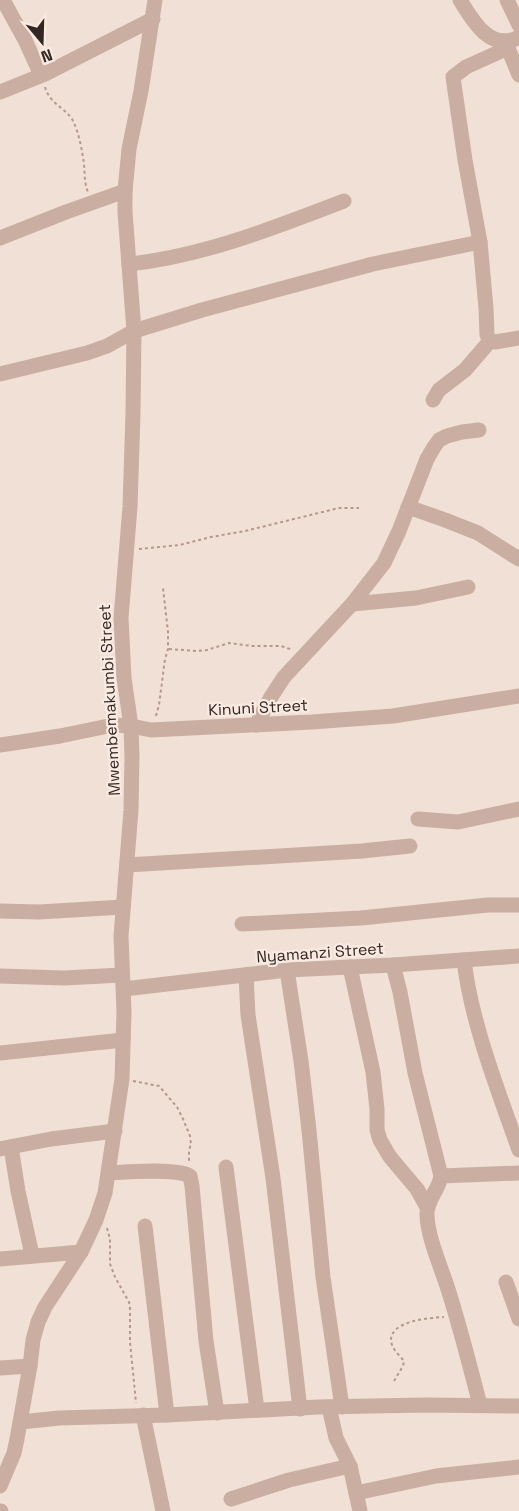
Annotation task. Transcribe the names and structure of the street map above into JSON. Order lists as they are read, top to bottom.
{
  "streets": {
    "street": ["Mwembemakumbi Street", "Kinuni Street", "Nyamanzi Street"]
  },
  "crossings": [
    ["Mwembemakumbi Street", "Kinuni Street"],
    ["Mwembemakumbi Street", "Nyamanzi Street"]
  ],
  "north": "bottom"
}
